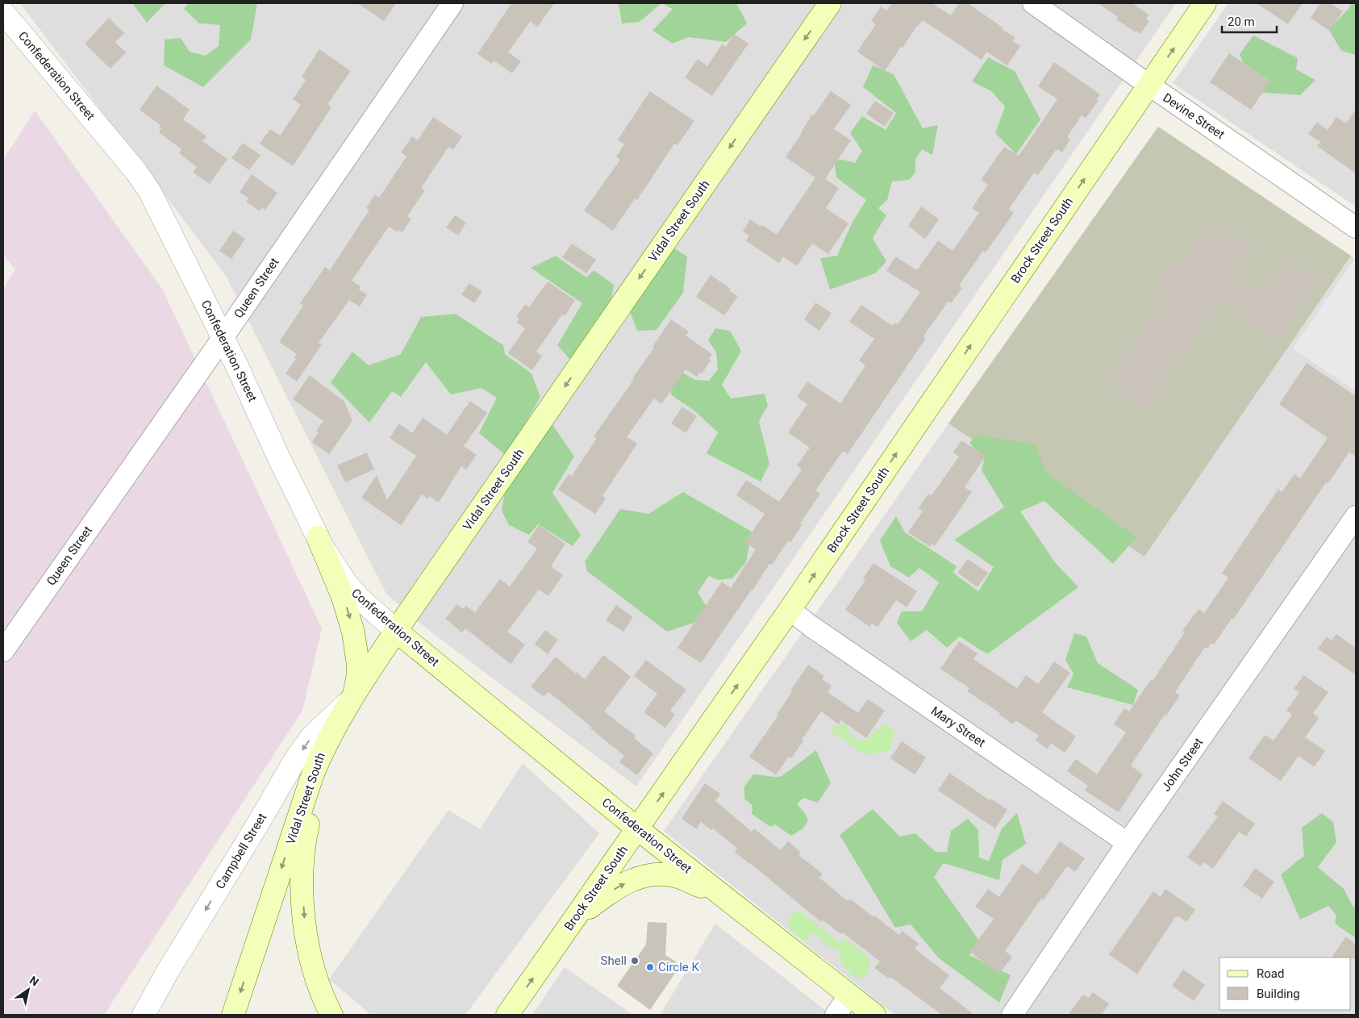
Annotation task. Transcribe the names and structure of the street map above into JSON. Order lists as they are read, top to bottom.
{
  "streets": {
    "main road": ["Confederation Street", "Vidal Street South", "Brock Street South"],
    "street": [
      "Devine Street",
      "Queen Street",
      "Mary Street",
      "John Street",
      "Campbell Street"
    ]
  },
  "crossings": [
    ["Confederation Street", "Vidal Street South"],
    ["Confederation Street", "Brock Street South"],
    ["Confederation Street", "Queen Street"],
    ["Devine Street", "Brock Street South"],
    ["Vidal Street South", "Campbell Street"],
    ["Brock Street South", "Mary Street"],
    ["Mary Street", "John Street"]
  ],
  "one_way": ["Vidal Street South", "Brock Street South", "Campbell Street"],
  "places": ["Shell", "Circle K"],
  "legend": ["Road", "Building"],
  "scale_bar": "20 m",
  "north": "top right"
}
